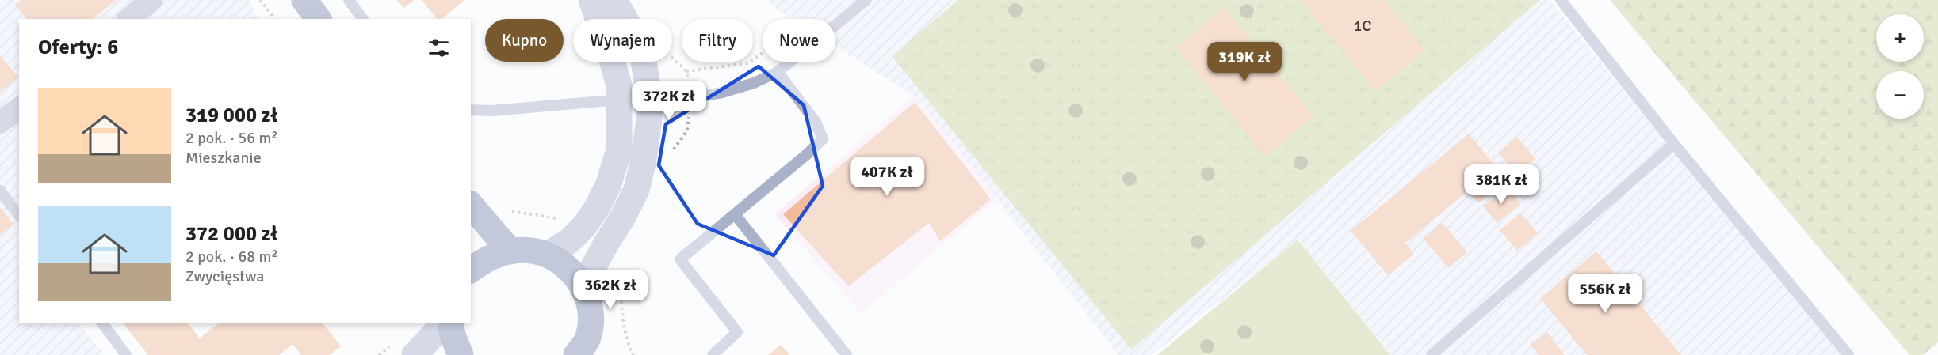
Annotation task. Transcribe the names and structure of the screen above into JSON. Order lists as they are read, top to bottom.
{
  "house_numbers": ["1C"],
  "page": {
    "map_buttons": ["+", "−"],
    "chip": [
      "Kupno",
      "Wynajem",
      "Filtry",
      "Nowe"
    ],
    "heading": "Oferty: 6",
    "price": [
      "319K zł",
      "372K zł",
      "407K zł",
      "381K zł",
      "362K zł",
      "556K zł"
    ],
    "list": [
      {
        "name": "319 000 zł",
        "note": "2 pok. · 56 m² · Mieszkanie"
      },
      {
        "name": "372 000 zł",
        "note": "2 pok. · 68 m² · Zwycięstwa"
      }
    ]
  }
}
